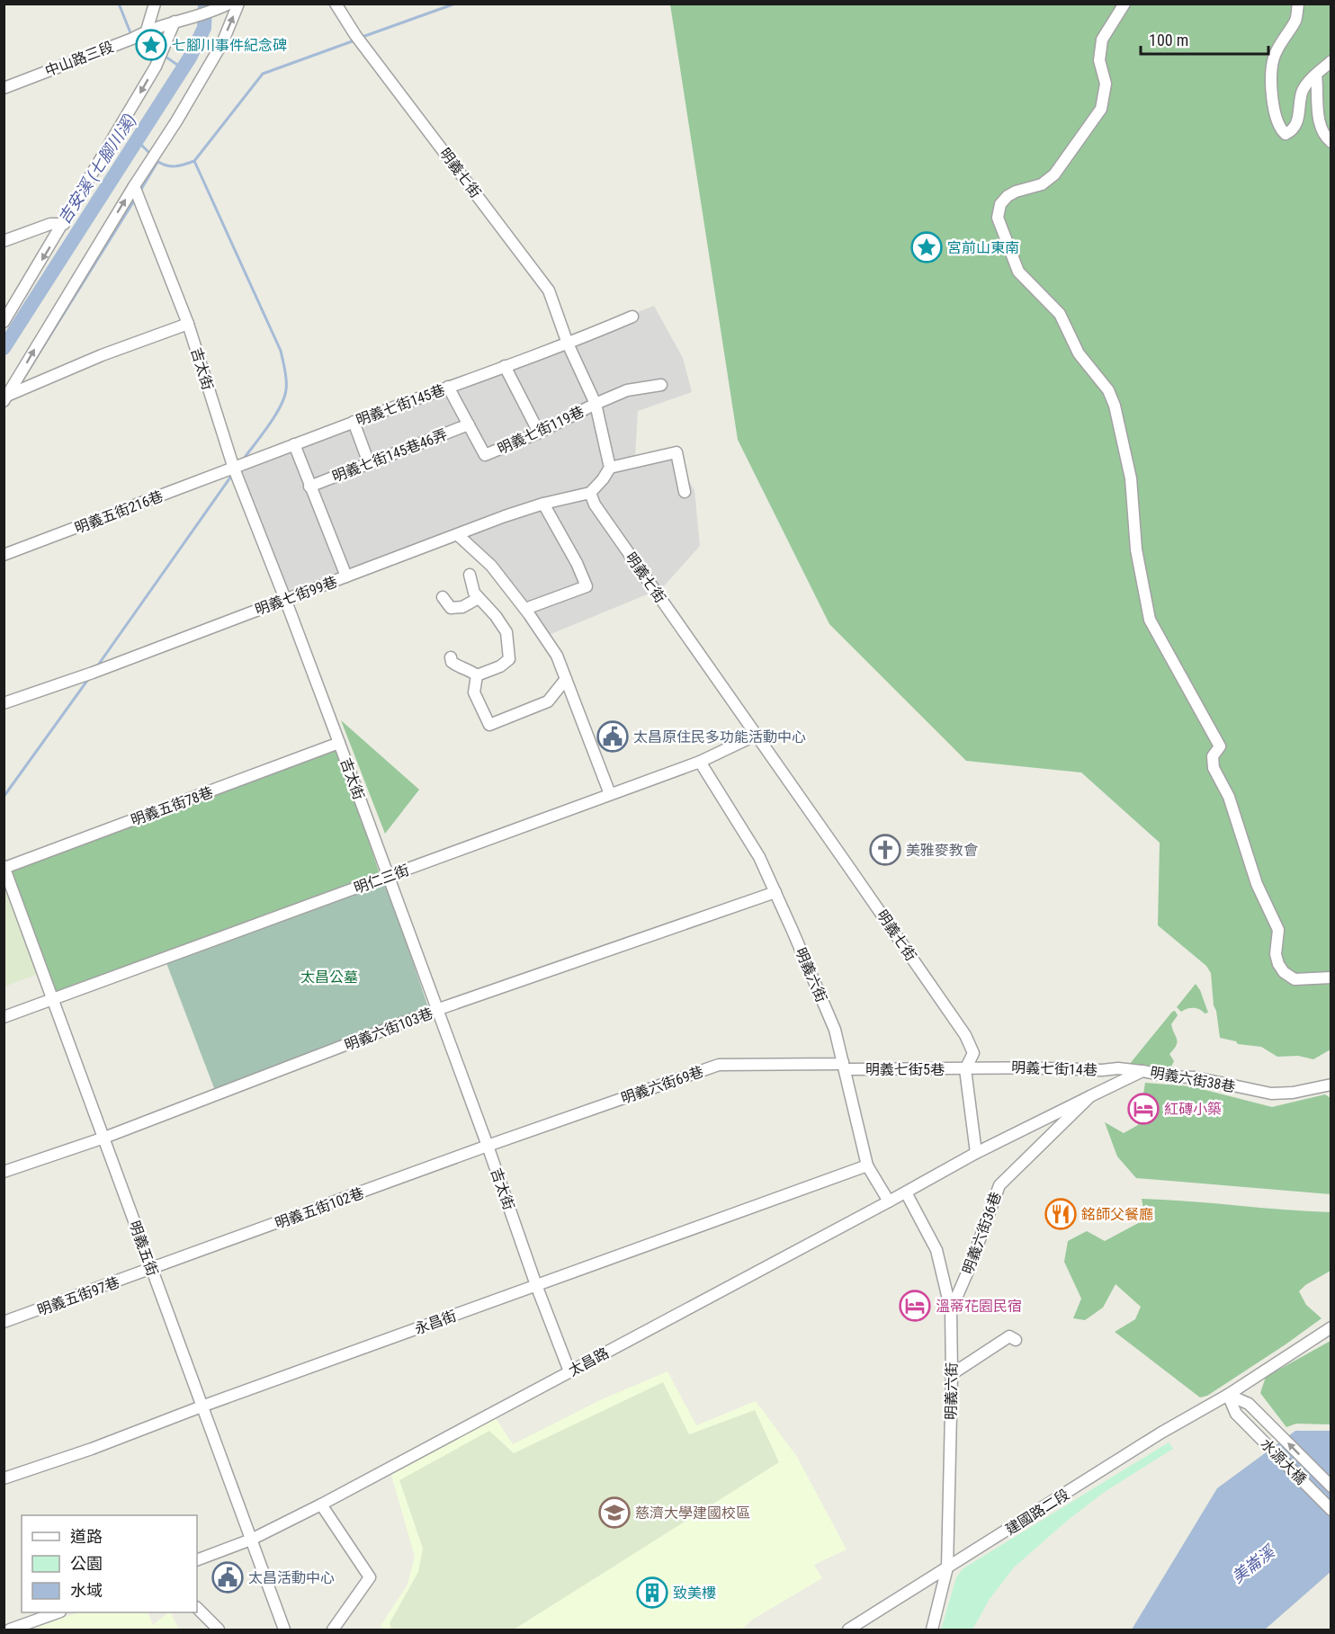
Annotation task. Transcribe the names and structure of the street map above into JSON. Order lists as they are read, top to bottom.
{
  "streets": {
    "street": [
      "中山路三段",
      "明義七街",
      "吉太街",
      "明義七街145巷",
      "明義七街119巷",
      "明義七街145巷46弄",
      "明義五街216巷",
      "明義七街99巷",
      "明義五街78巷",
      "明仁三街",
      "明義六街",
      "明義六街103巷",
      "明義七街14巷",
      "明義七街5巷",
      "明義六街38巷",
      "明義六街69巷",
      "明義五街102巷",
      "明義六街36巷",
      "明義五街",
      "明義五街97巷",
      "永昌街",
      "太昌路",
      "水源大橋",
      "建國路二段"
    ]
  },
  "crossings": [
    ["明義七街", "明義七街145巷"],
    ["明義七街", "明義七街119巷"],
    ["明義七街", "明義七街99巷"],
    ["明義七街", "明仁三街"],
    ["明義七街", "明義七街14巷"],
    ["明義七街", "明義七街5巷"],
    ["明義七街", "太昌路"],
    ["吉太街", "明義七街145巷"],
    ["吉太街", "明義五街216巷"],
    ["吉太街", "明義七街99巷"],
    ["吉太街", "明義五街78巷"],
    ["吉太街", "明仁三街"],
    ["吉太街", "明義六街103巷"],
    ["吉太街", "明義六街69巷"],
    ["吉太街", "明義五街102巷"],
    ["吉太街", "永昌街"],
    ["吉太街", "太昌路"],
    ["明義七街145巷", "明義五街216巷"],
    ["明義七街119巷", "明義七街145巷46弄"],
    ["明義五街78巷", "明義五街"],
    ["明仁三街", "明義六街"],
    ["明仁三街", "明義五街"],
    ["明義六街", "明義六街103巷"],
    ["明義六街", "明義七街5巷"],
    ["明義六街", "明義六街69巷"],
    ["明義六街", "明義六街36巷"],
    ["明義六街", "永昌街"],
    ["明義六街", "太昌路"],
    ["明義六街", "建國路二段"],
    ["明義六街103巷", "明義五街"],
    ["明義七街14巷", "明義七街5巷"],
    ["明義七街14巷", "明義六街38巷"],
    ["明義七街5巷", "明義六街69巷"],
    ["明義六街38巷", "明義六街36巷"],
    ["明義六街38巷", "太昌路"],
    ["明義六街69巷", "明義五街102巷"],
    ["明義五街102巷", "明義五街"],
    ["明義五街102巷", "明義五街97巷"],
    ["明義五街", "明義五街97巷"],
    ["明義五街", "永昌街"],
    ["明義五街", "太昌路"],
    ["水源大橋", "建國路二段"]
  ],
  "water": ["吉安溪 (七腳川溪)", "美崙溪"],
  "parks": ["太昌公墓"],
  "places": {
    "place": ["七腳川事件紀念碑", "宮前山東南"],
    "public building": ["太昌原住民多功能活動中心", "太昌活動中心"],
    "church": ["美雅麥教會"],
    "hotel": ["紅磚小築", "溫蒂花園民宿"],
    "restaurant": ["銘師父餐廳"],
    "school or university": ["慈濟大學建國校區"],
    "building": ["致美樓"]
  },
  "legend": ["道路", "公園", "水域"],
  "scale_bar": "100 m"
}
